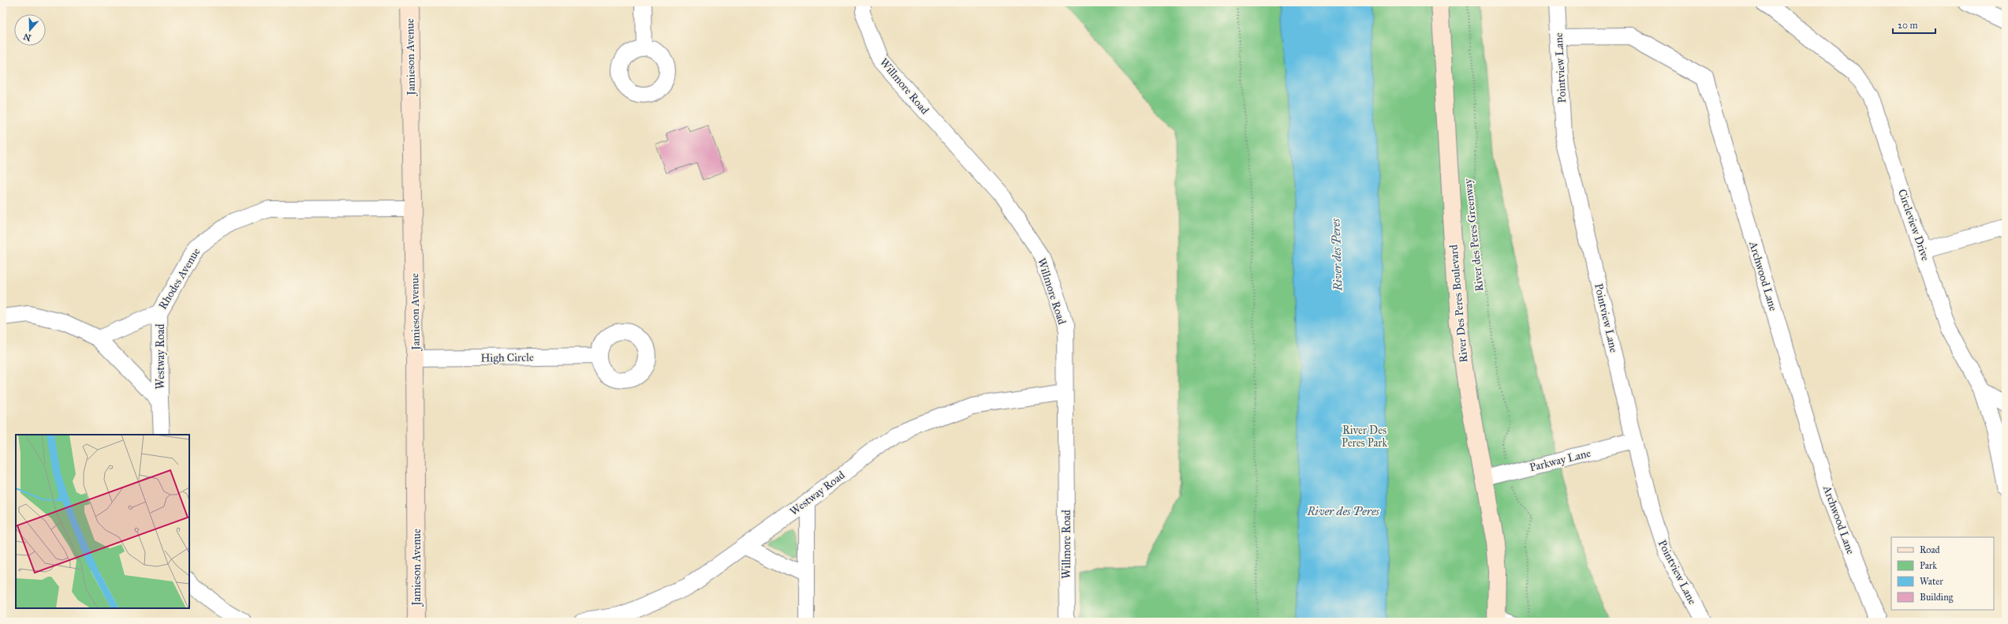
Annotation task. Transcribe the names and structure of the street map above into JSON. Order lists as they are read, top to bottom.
{
  "streets": {
    "main road": ["Jamieson Avenue", "River Des Peres Boulevard"],
    "street": [
      "Pointview Lane",
      "Willmore Road",
      "Circleview Drive",
      "Archwood Lane",
      "Rhodes Avenue",
      "Westway Road",
      "High Circle",
      "Parkway Lane"
    ],
    "path": ["River des Peres Greenway"]
  },
  "crossings": [
    ["Jamieson Avenue", "Rhodes Avenue"],
    ["Jamieson Avenue", "High Circle"],
    ["Pointview Lane", "Archwood Lane"],
    ["Pointview Lane", "Parkway Lane"],
    ["Willmore Road", "Westway Road"],
    ["Rhodes Avenue", "Westway Road"],
    ["River Des Peres Boulevard", "Parkway Lane"]
  ],
  "water": ["River des Peres"],
  "parks": ["River Des Peres Park"],
  "legend": [
    "Road",
    "Park",
    "Water",
    "Building"
  ],
  "scale_bar": "20 m",
  "north": "bottom"
}
